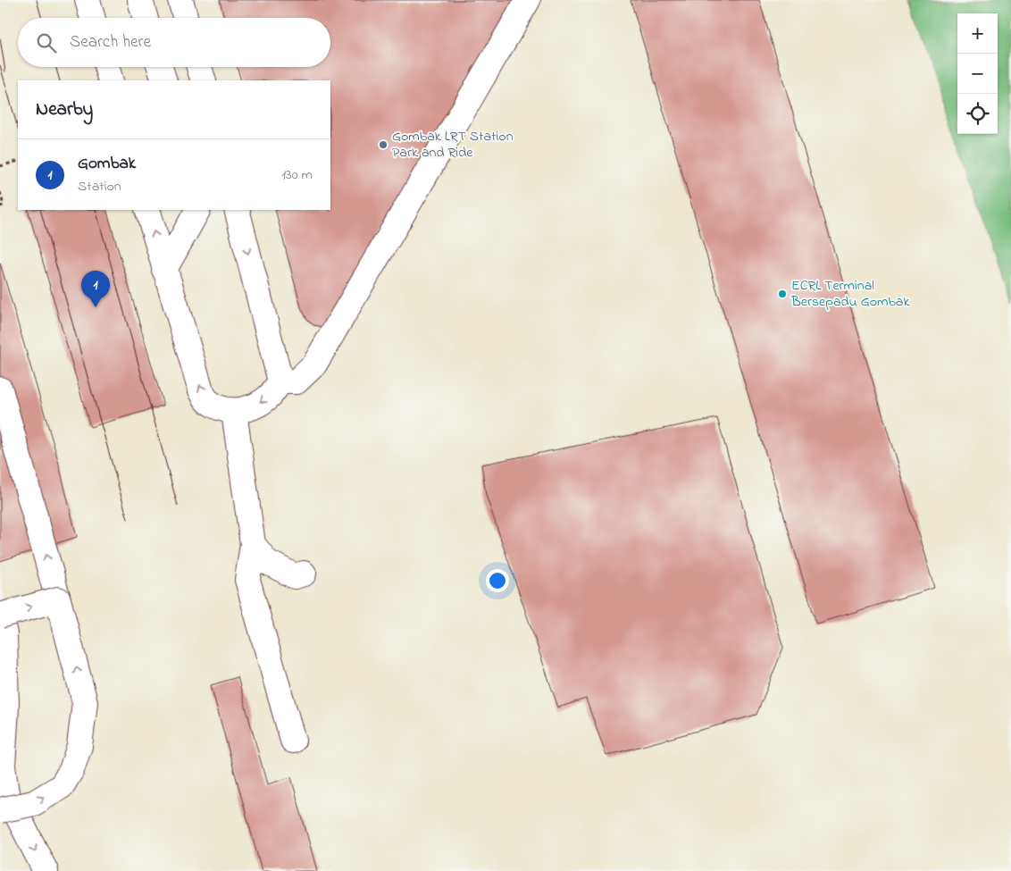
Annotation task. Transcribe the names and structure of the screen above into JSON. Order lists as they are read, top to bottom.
{
  "places": ["Gombak LRT Station Park and Ride", "ECRL Terminal Bersepadu Gombak"],
  "page": {
    "map_buttons": ["+", "−"],
    "search": "Search here",
    "heading": "Nearby",
    "list": [
      {
        "mark": "1",
        "name": "Gombak",
        "note": "Station",
        "value": "130 m"
      }
    ],
    "pins": "1"
  }
}
